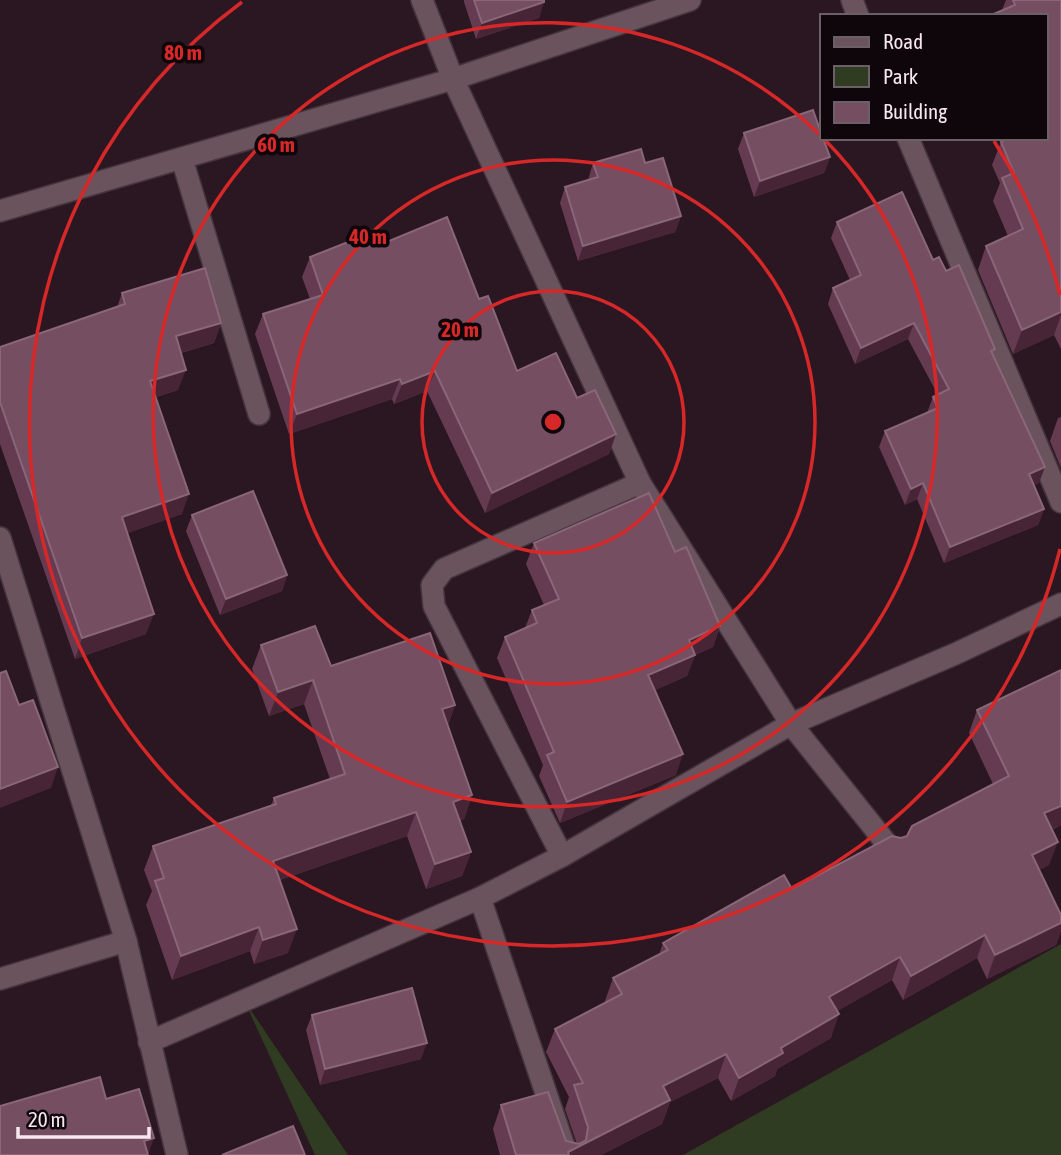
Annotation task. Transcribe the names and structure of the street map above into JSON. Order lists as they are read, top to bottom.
{
  "legend": ["Road", "Park", "Building"],
  "scale_bar": "20 m",
  "rings": [
    "80 m",
    "60 m",
    "40 m",
    "20 m"
  ]
}
